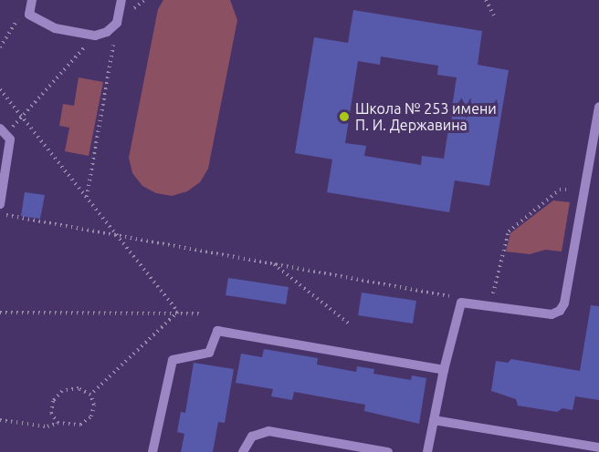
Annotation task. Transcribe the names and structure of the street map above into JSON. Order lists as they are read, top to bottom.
{
  "places": ["Школа № 253 имени П. И. Державина"]
}
